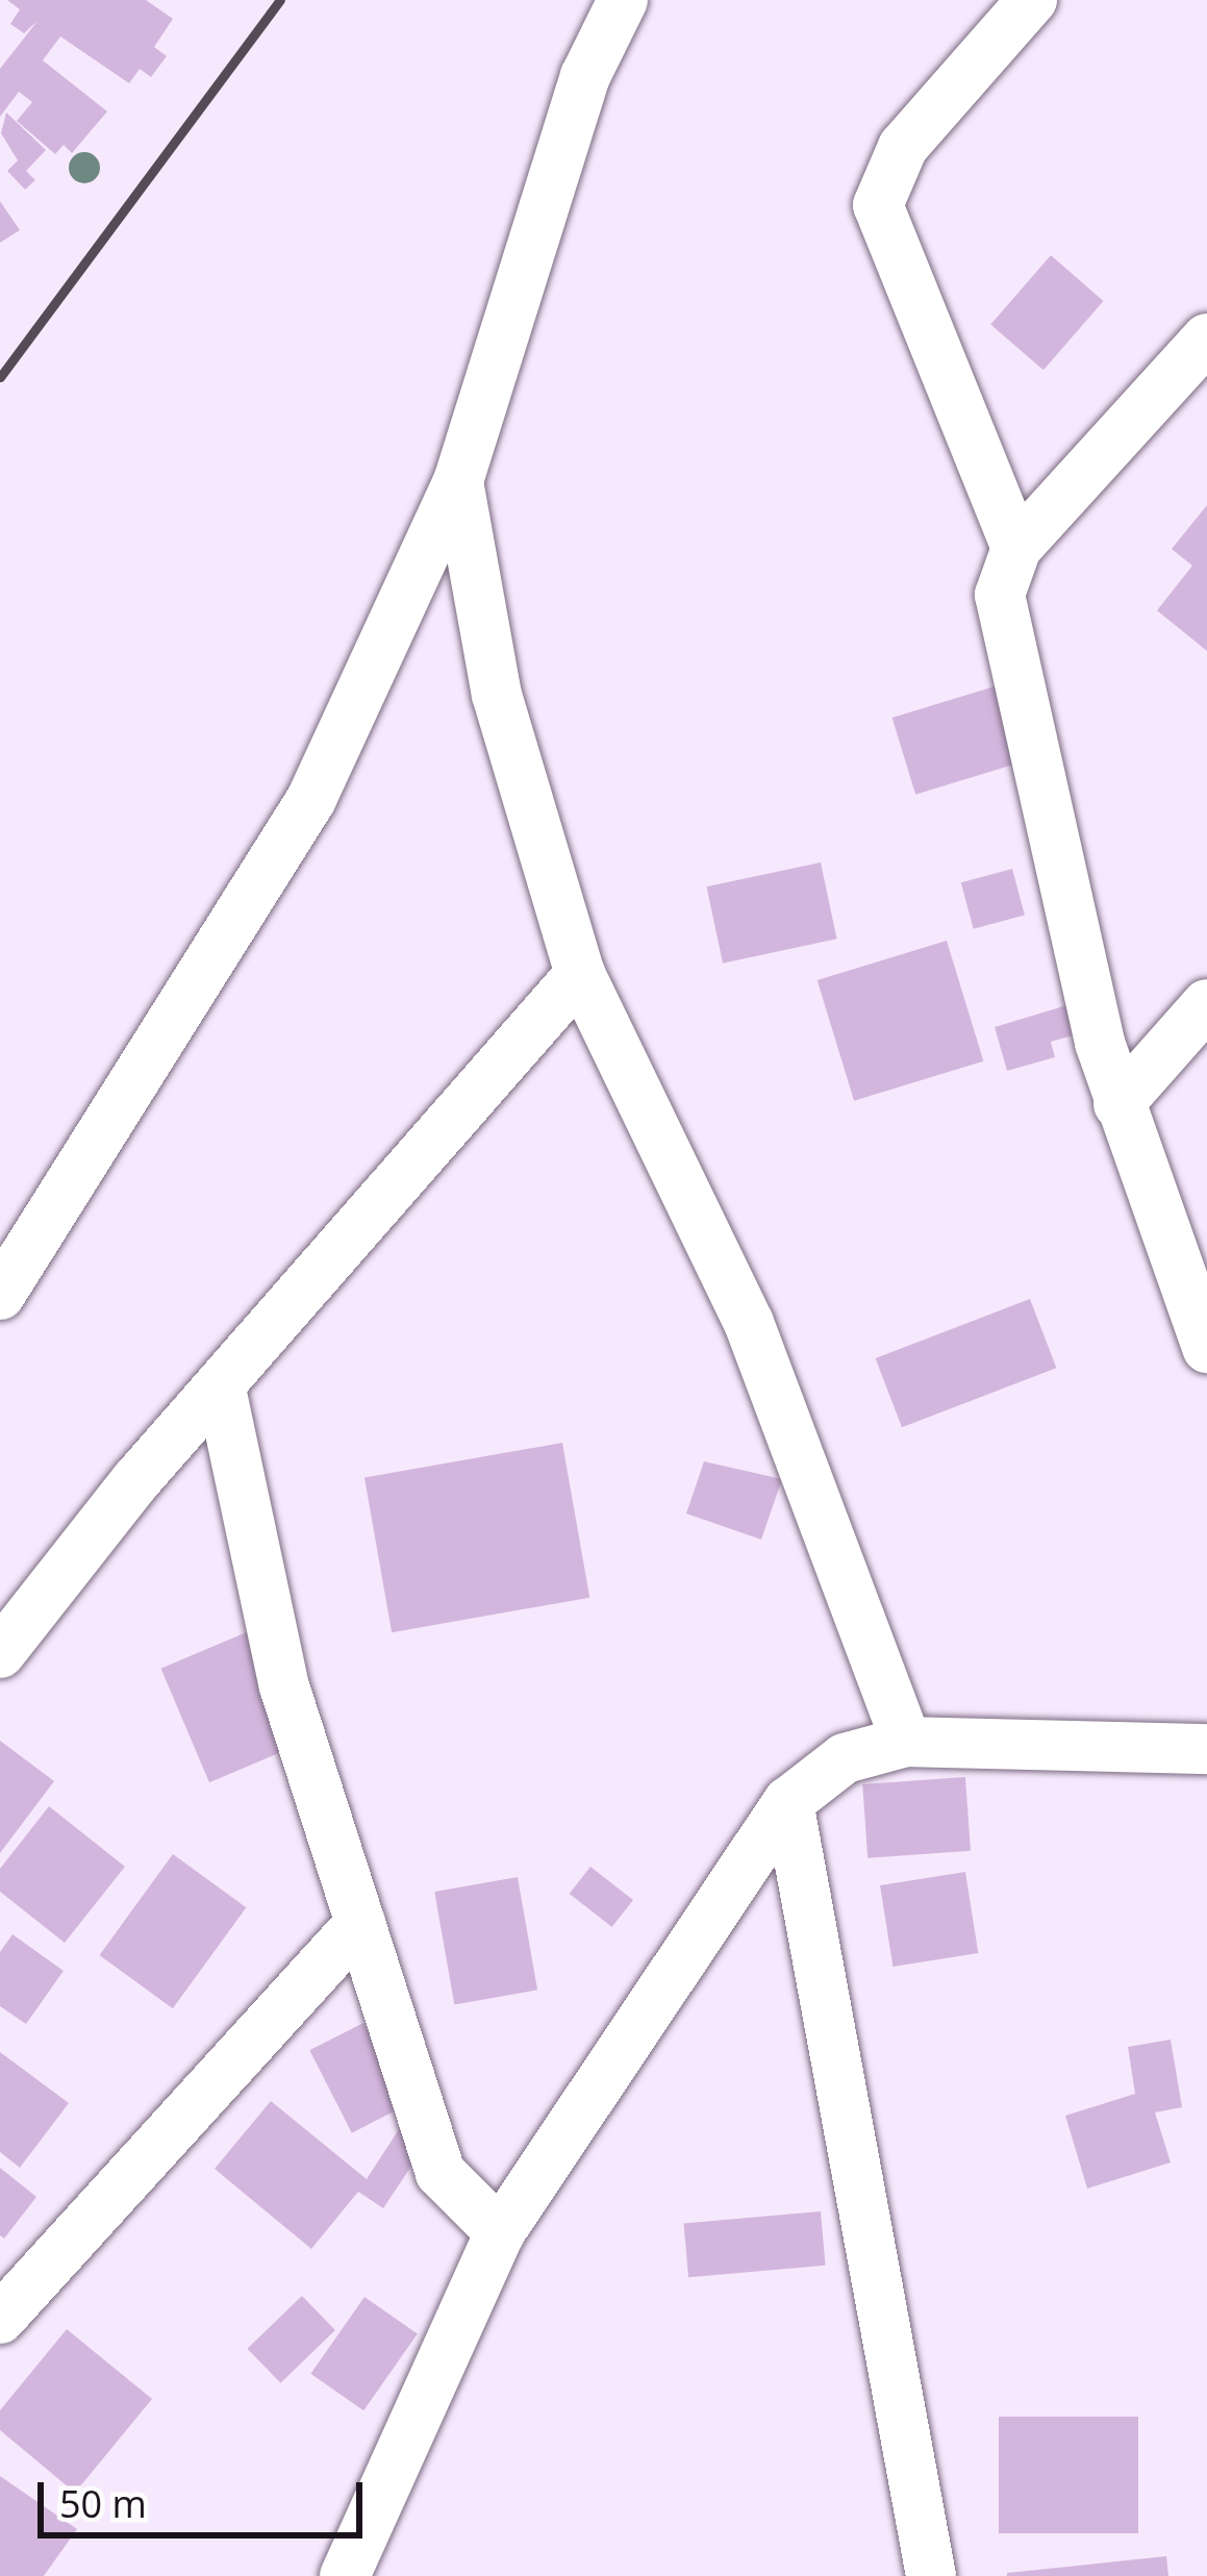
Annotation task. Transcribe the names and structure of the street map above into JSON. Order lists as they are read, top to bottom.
{
  "scale_bar": "50 m"
}
